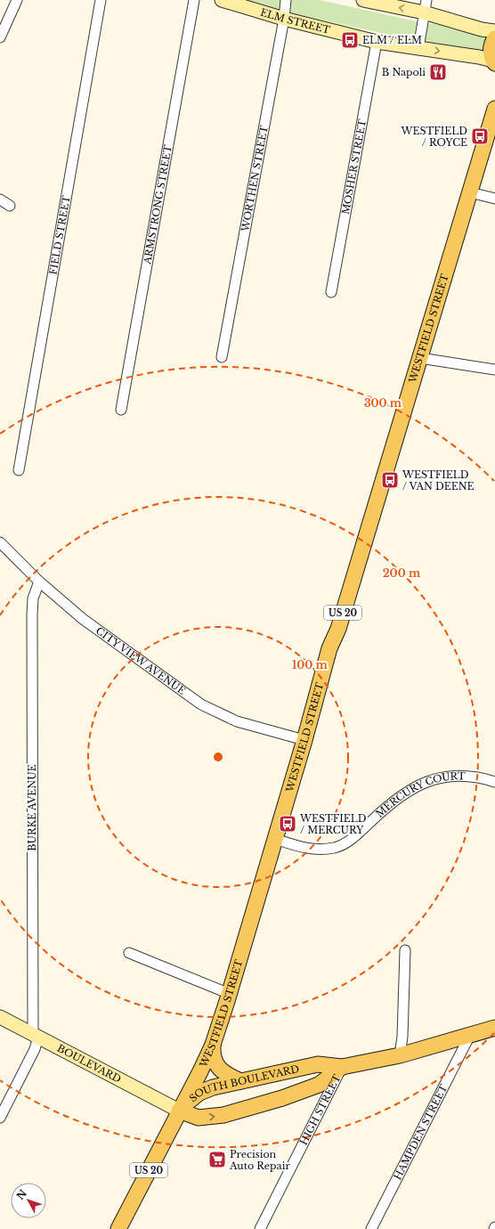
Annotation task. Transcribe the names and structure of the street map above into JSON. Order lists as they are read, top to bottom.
{
  "streets": {
    "main road": [
      "ELM STREET",
      "WESTFIELD STREET",
      "US 20",
      "BOULEVARD",
      "SOUTH BOULEVARD"
    ],
    "street": [
      "MOSHER STREET",
      "WORTHEN STREET",
      "ARMSTRONG STREET",
      "FIELD STREET",
      "CITY VIEW AVENUE",
      "MERCURY COURT",
      "BURKE AVENUE",
      "HIGH STREET",
      "HAMPDEN STREET"
    ]
  },
  "crossings": [
    ["ELM STREET", "MOSHER STREET"],
    ["ELM STREET", "WORTHEN STREET"],
    ["WESTFIELD STREET", "CITY VIEW AVENUE"],
    ["WESTFIELD STREET", "MERCURY COURT"],
    ["WESTFIELD STREET", "BOULEVARD"],
    ["WESTFIELD STREET", "SOUTH BOULEVARD"],
    ["CITY VIEW AVENUE", "BURKE AVENUE"],
    ["BURKE AVENUE", "BOULEVARD"],
    ["BOULEVARD", "SOUTH BOULEVARD"],
    ["SOUTH BOULEVARD", "HIGH STREET"],
    ["SOUTH BOULEVARD", "HAMPDEN STREET"]
  ],
  "places": {
    "bus stop": [
      "ELM / ELM",
      "WESTFIELD / ROYCE",
      "WESTFIELD / VAN DEENE",
      "WESTFIELD / MERCURY"
    ],
    "restaurant": ["B Napoli"],
    "supermarket": ["Precision Auto Repair"]
  },
  "north": "top left",
  "rings": ["300 m", "200 m", "100 m"]
}
